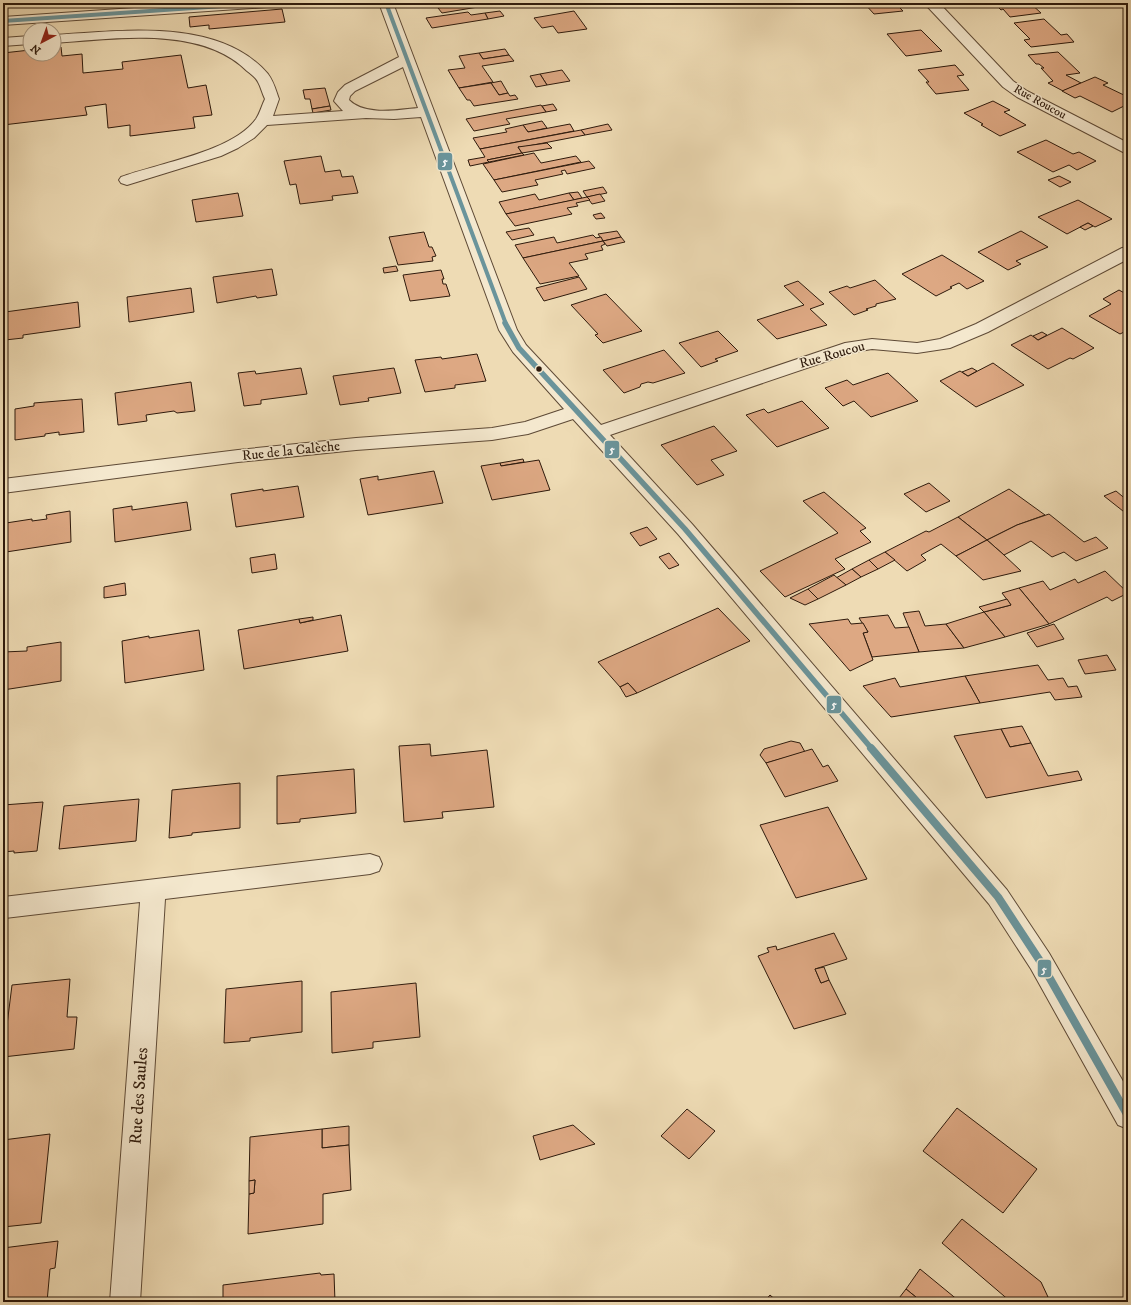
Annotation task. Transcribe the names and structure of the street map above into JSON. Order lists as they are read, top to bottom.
{
  "streets": {
    "street": ["Rue Roucou", "Rue de la Calèche", "Rue des Saules"]
  },
  "lines": ["transit line 5"],
  "north": "bottom left"
}
